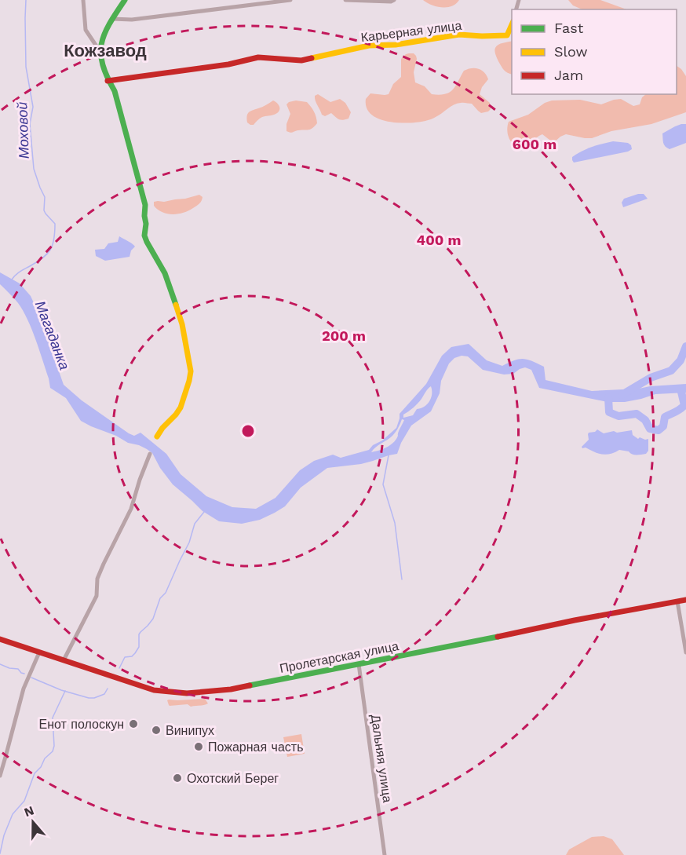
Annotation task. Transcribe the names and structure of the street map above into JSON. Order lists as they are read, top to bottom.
{
  "streets": {
    "street": ["Карьерная улица", "Пролетарская улица", "Дальняя улица"]
  },
  "crossings": [
    ["Пролетарская улица", "Дальняя улица"]
  ],
  "districts": ["Кожзавод"],
  "water": ["Моховой", "Магаданка"],
  "places": [
    "Енот полоскун",
    "Винипух",
    "Пожарная часть",
    "Охотский Берег"
  ],
  "legend": ["Fast", "Slow", "Jam"],
  "north": "top",
  "rings": ["600 m", "400 m", "200 m"]
}
